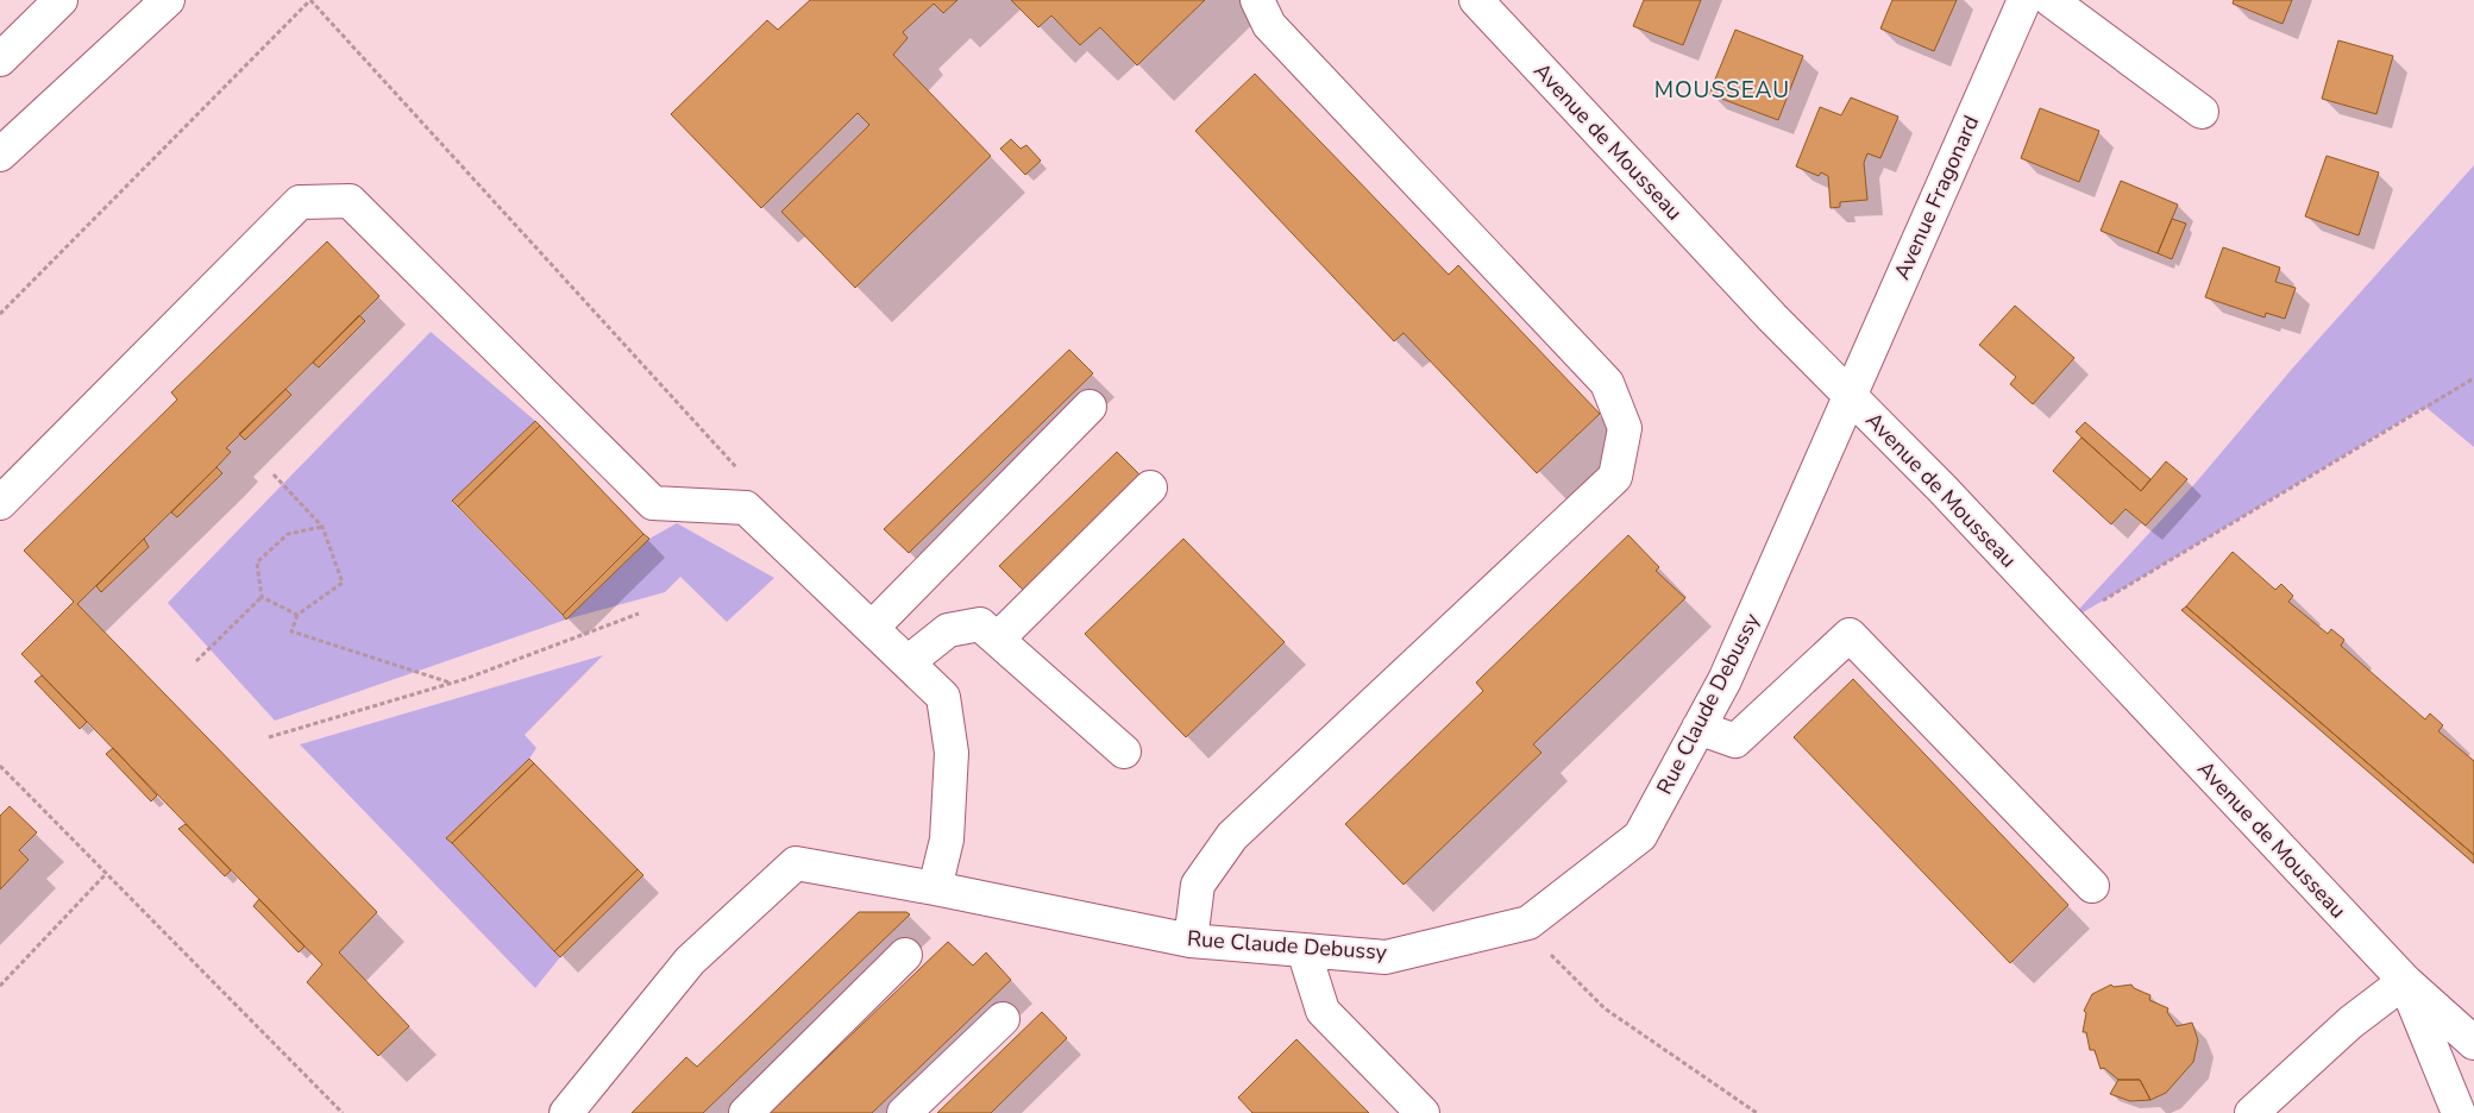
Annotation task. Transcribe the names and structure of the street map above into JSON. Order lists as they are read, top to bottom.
{
  "streets": {
    "street": ["Avenue de Mousseau", "Avenue Fragonard", "Rue Claude Debussy"]
  },
  "crossings": [
    ["Avenue de Mousseau", "Avenue Fragonard"],
    ["Avenue de Mousseau", "Rue Claude Debussy"],
    ["Avenue Fragonard", "Rue Claude Debussy"]
  ],
  "districts": ["MOUSSEAU"]
}
